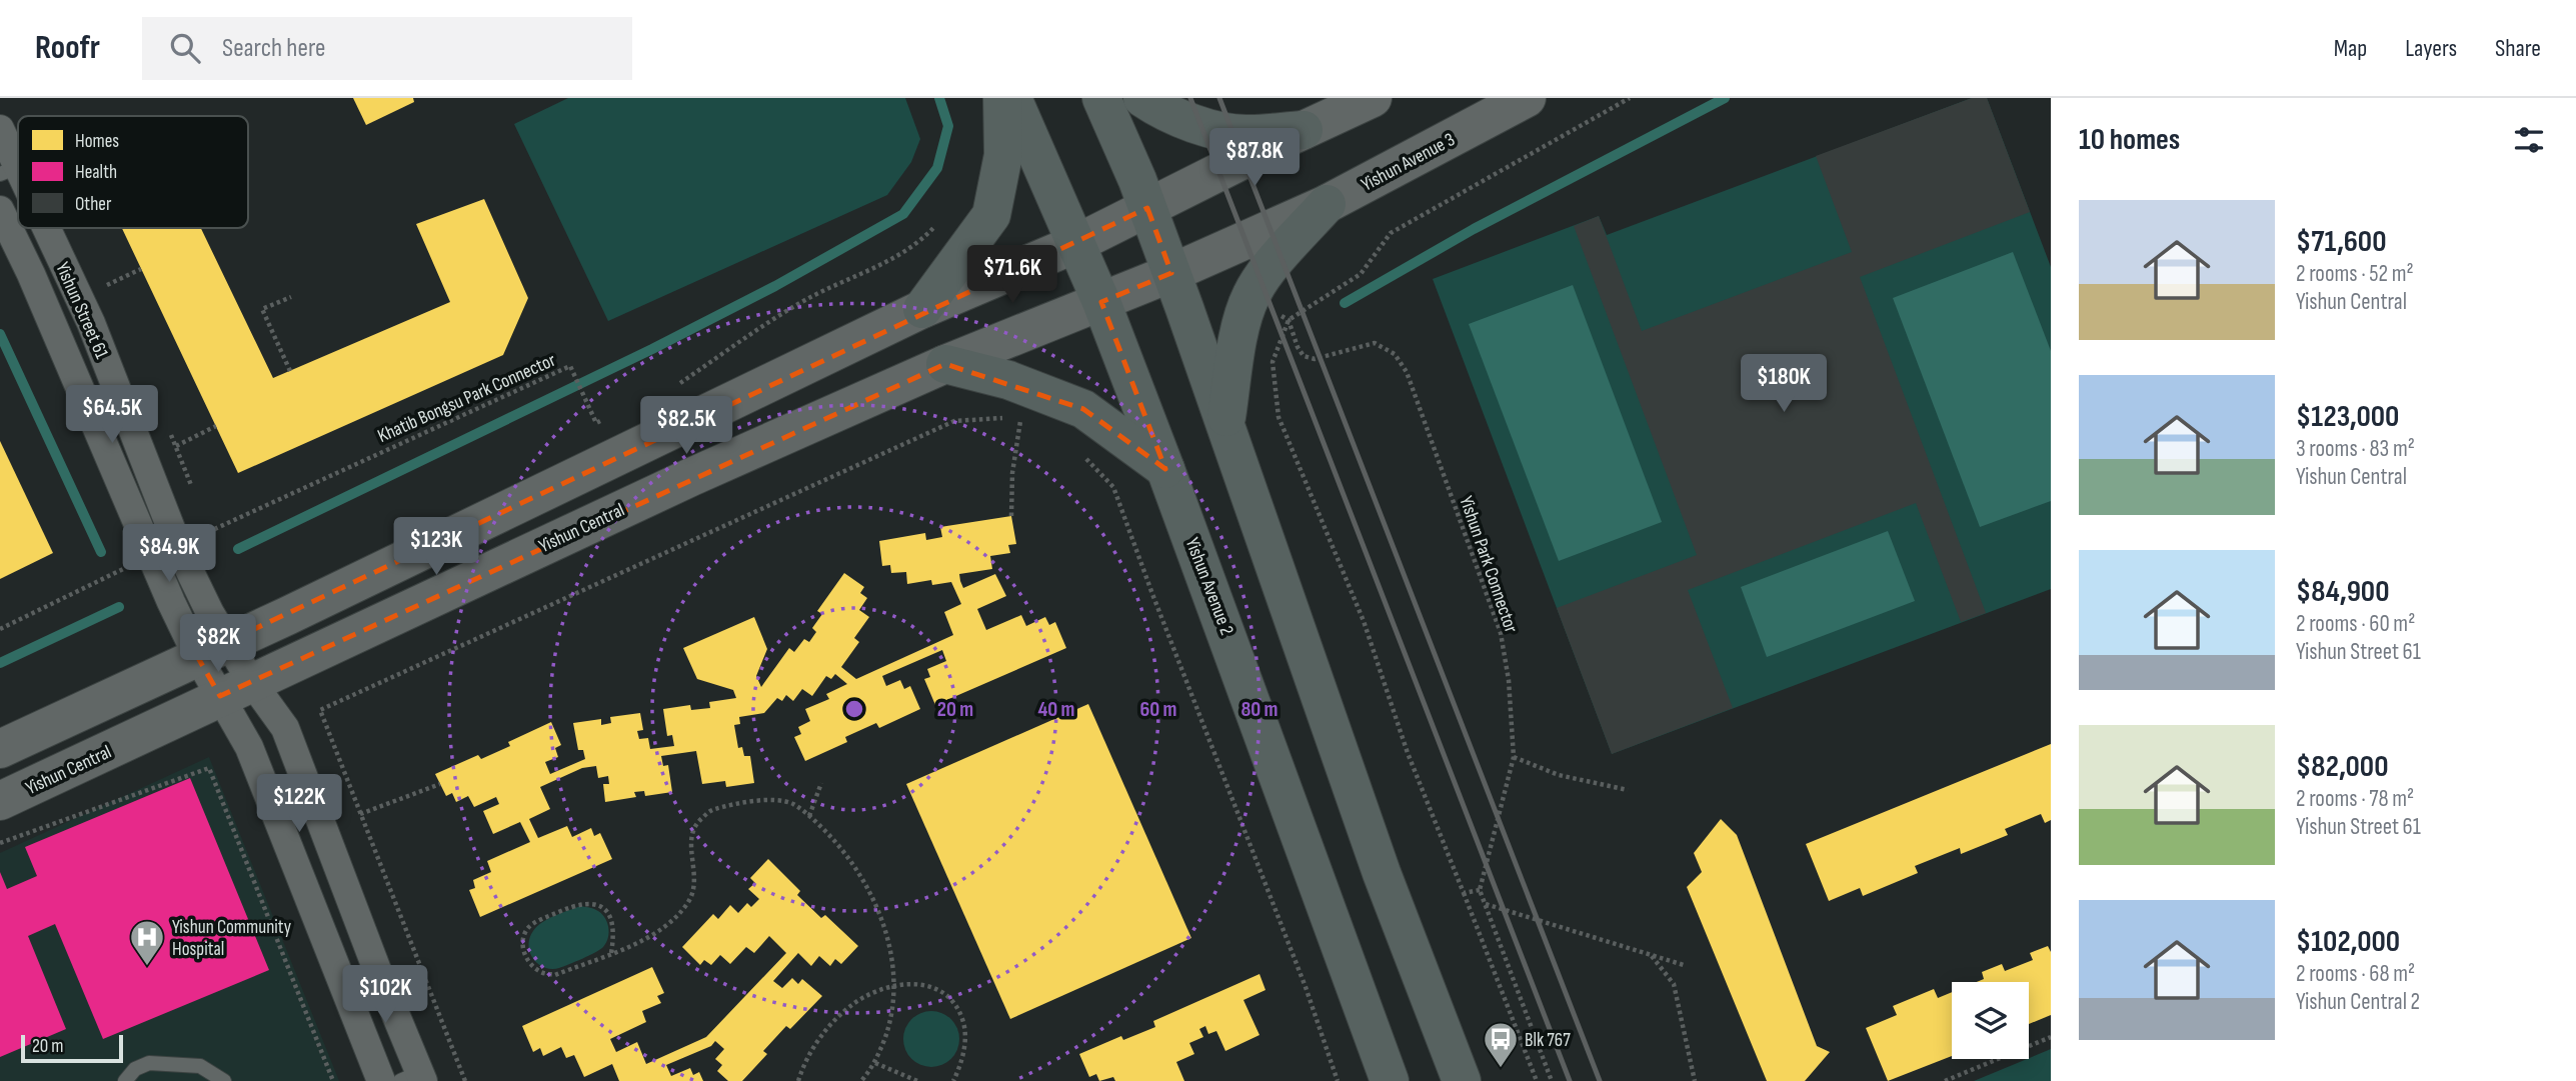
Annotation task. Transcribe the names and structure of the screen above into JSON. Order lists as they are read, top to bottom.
{
  "streets": {
    "main road": ["Yishun Avenue 3", "Yishun Central", "Yishun Avenue 2"],
    "street": ["Yishun Street 61"],
    "path": ["Khatib Bongsu Park Connector", "Yishun Park Connector"]
  },
  "crossings": [
    ["Yishun Avenue 3", "Yishun Central"],
    ["Yishun Street 61", "Yishun Central"],
    ["Yishun Central", "Yishun Avenue 2"]
  ],
  "places": {
    "hospital": ["Yishun Community Hospital"],
    "bus stop": ["Blk 767"]
  },
  "legend": ["Homes", "Health", "Other"],
  "scale_bar": "20 m",
  "page": {
    "header": "Roofr",
    "search": "Search here",
    "nav": ["Map", "Layers", "Share"],
    "heading": "10 homes",
    "price": [
      "$87.8K",
      "$71.6K",
      "$180K",
      "$64.5K",
      "$82.5K",
      "$123K",
      "$84.9K",
      "$82K",
      "$122K",
      "$102K"
    ],
    "list": [
      {
        "name": "$71,600",
        "note": "2 rooms · 52 m² · Yishun Central"
      },
      {
        "name": "$123,000",
        "note": "3 rooms · 83 m² · Yishun Central"
      },
      {
        "name": "$84,900",
        "note": "2 rooms · 60 m² · Yishun Street 61"
      },
      {
        "name": "$82,000",
        "note": "2 rooms · 78 m² · Yishun Street 61"
      },
      {
        "name": "$102,000",
        "note": "2 rooms · 68 m² · Yishun Central 2"
      }
    ],
    "scale": "20 m"
  },
  "rings": [
    "20 m",
    "40 m",
    "60 m",
    "80 m"
  ]
}
